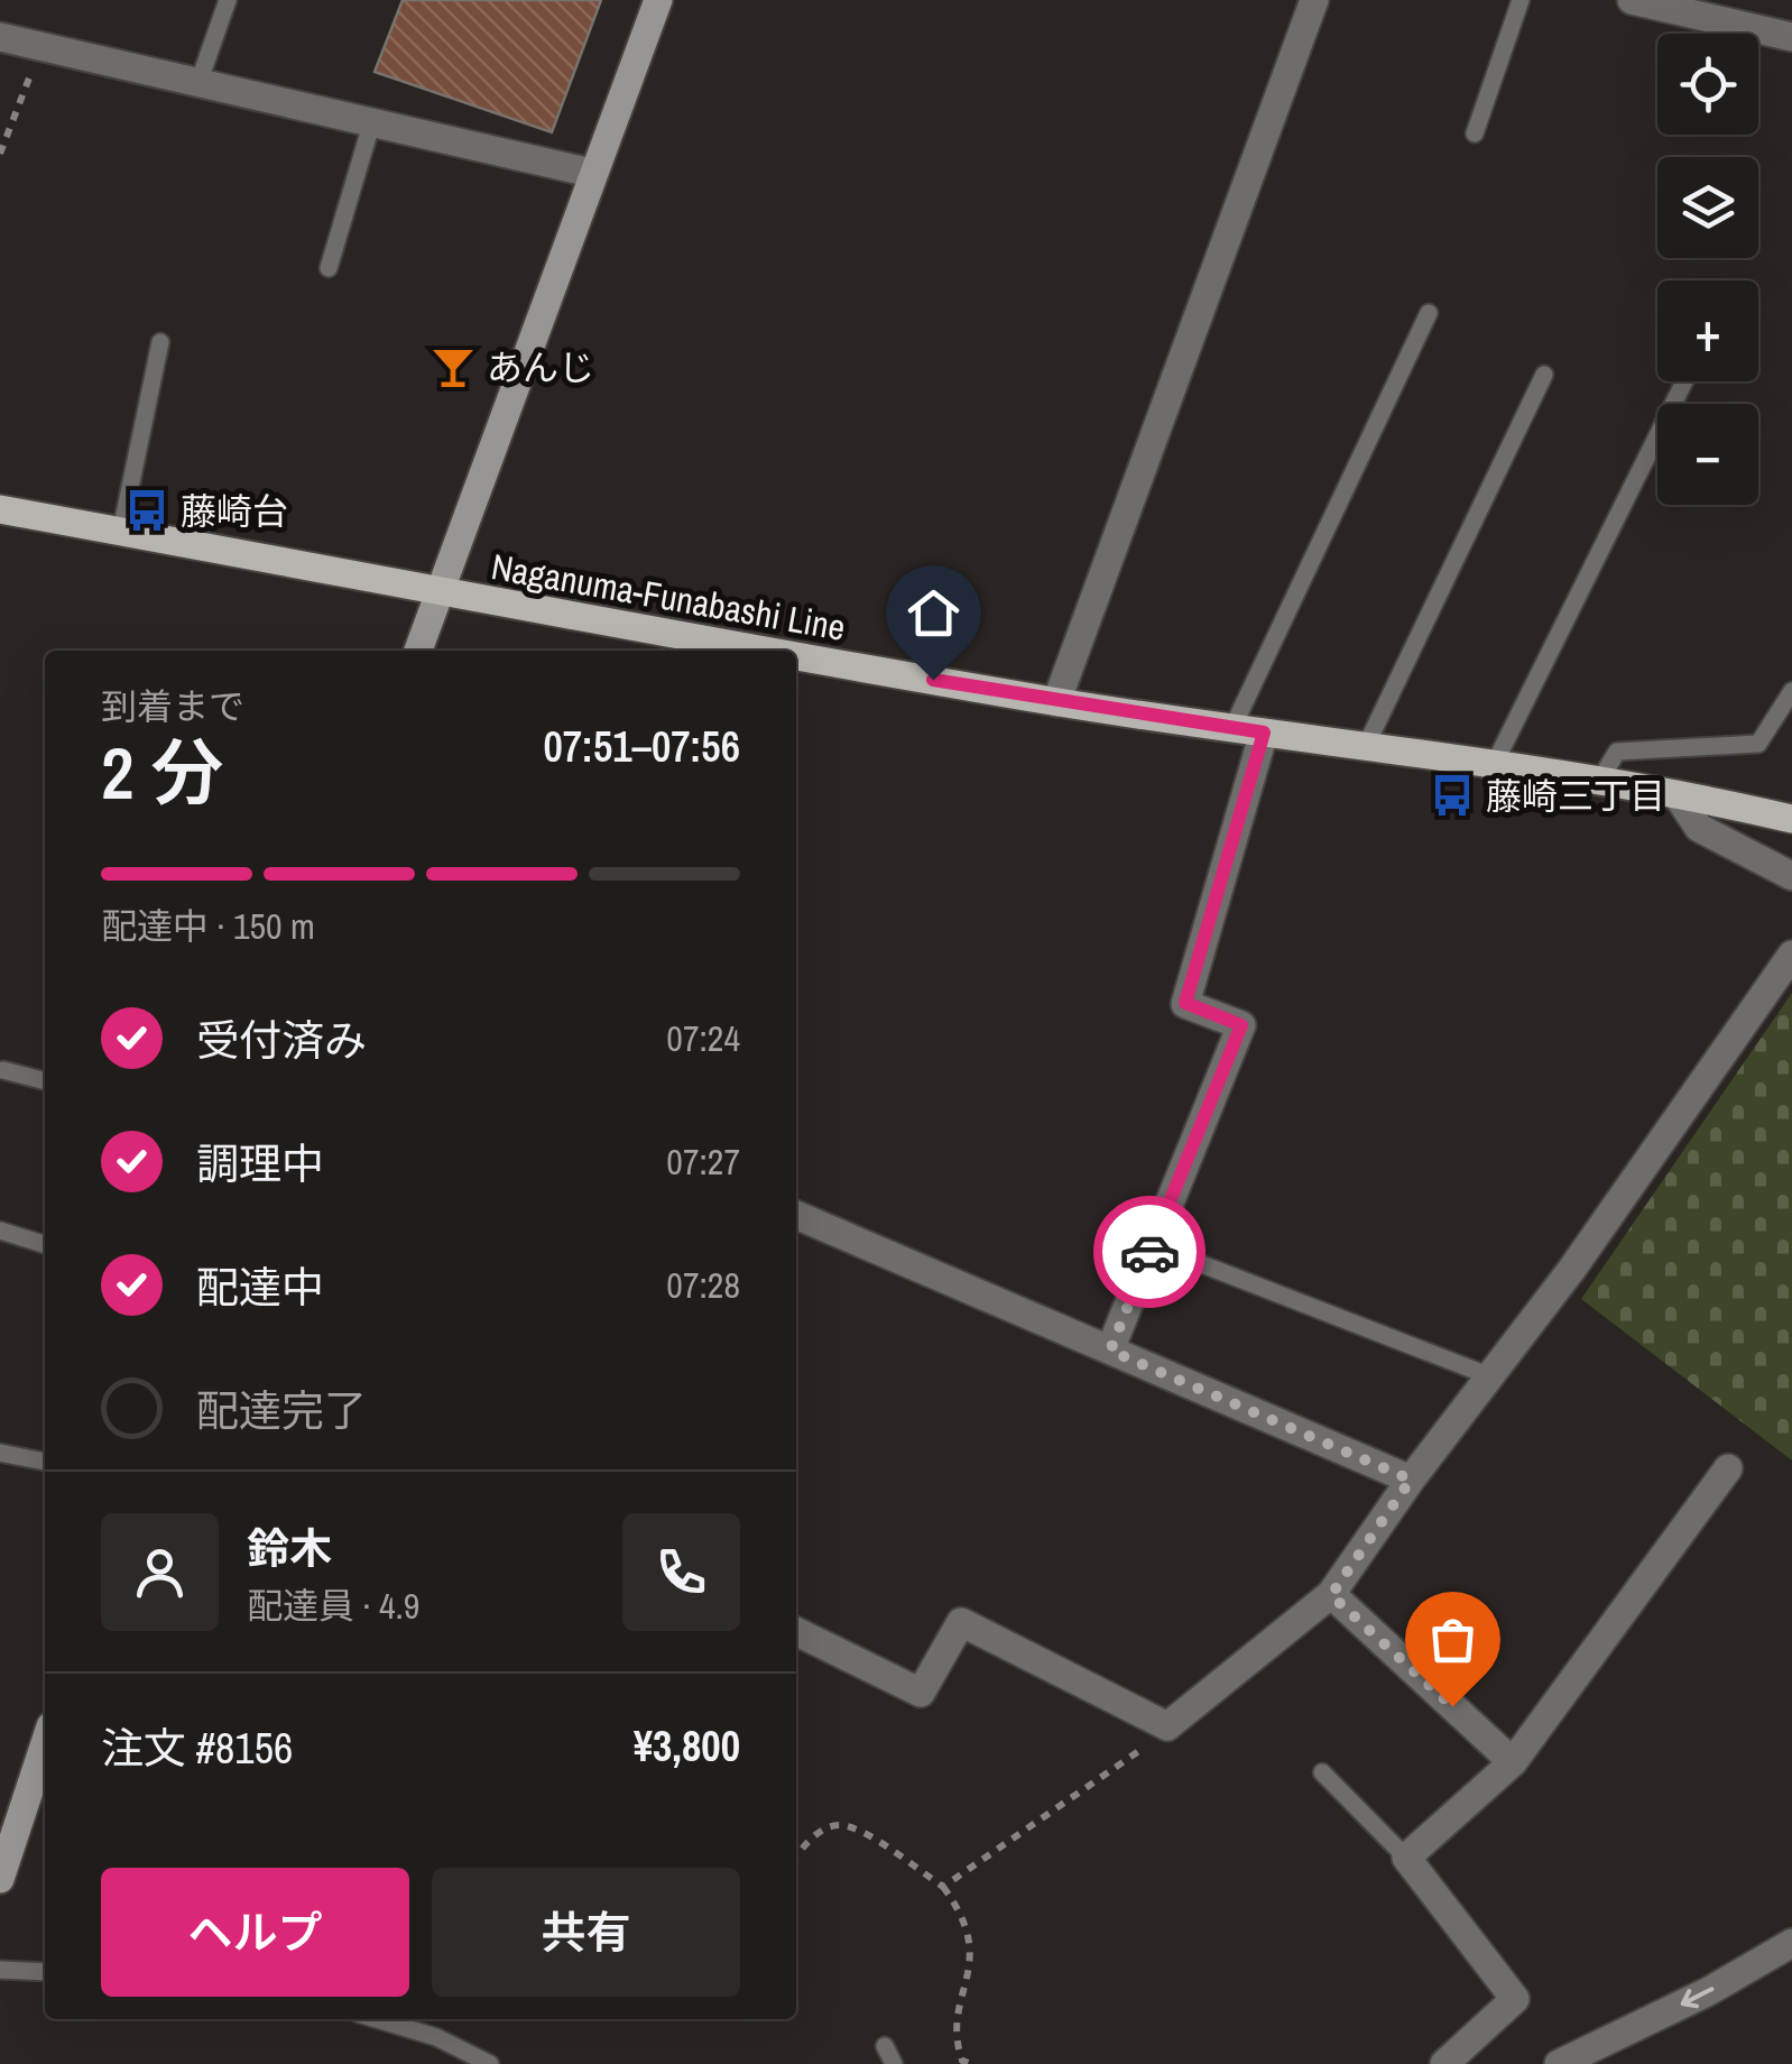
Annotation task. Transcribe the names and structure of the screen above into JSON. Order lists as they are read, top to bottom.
{
  "streets": {
    "main road": ["Naganuma-Funabashi Line"]
  },
  "places": {
    "bar": ["あんじ"],
    "bus stop": ["藤崎台", "藤崎三丁目"]
  },
  "page": {
    "map_buttons": ["+", "−"],
    "heading": ["2 分", "到着まで", "07:51–07:56"],
    "panel": [
      "鈴木",
      "配達員 · 4.9",
      "注文 #8156",
      "¥3,800"
    ],
    "bar": "配達中 · 150 m",
    "list": [
      ["受付済み", "07:24"],
      ["調理中", "07:27"],
      ["配達中", "07:28"],
      "配達完了"
    ],
    "buttons": ["ヘルプ", "共有"]
  }
}
